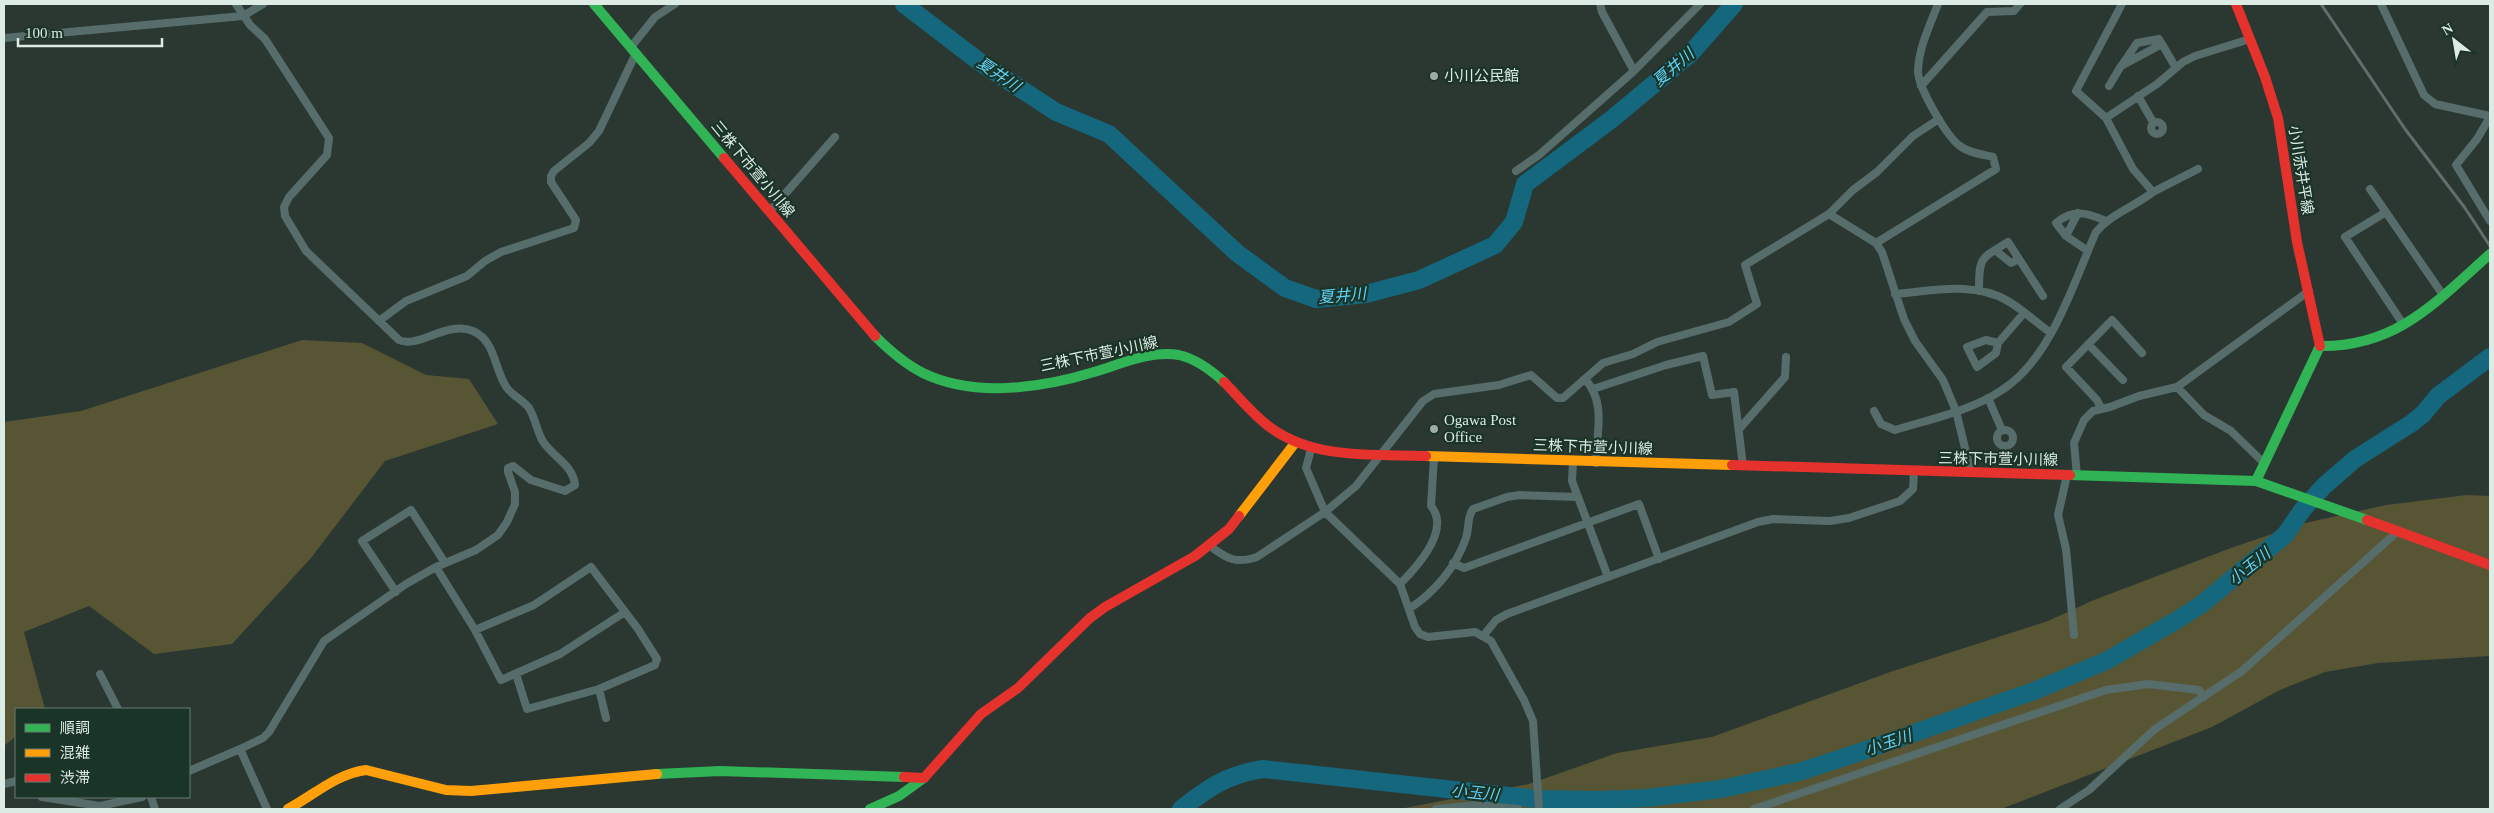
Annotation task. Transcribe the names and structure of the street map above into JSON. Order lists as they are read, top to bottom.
{
  "streets": {
    "main road": ["三株下市萱小川線", "小川赤井平線"]
  },
  "water": ["夏井川", "小玉川"],
  "places": ["小川公民館", "Ogawa Post Office"],
  "legend": ["順調", "混雑", "渋滞"],
  "scale_bar": "100 m",
  "north": "top left"
}
